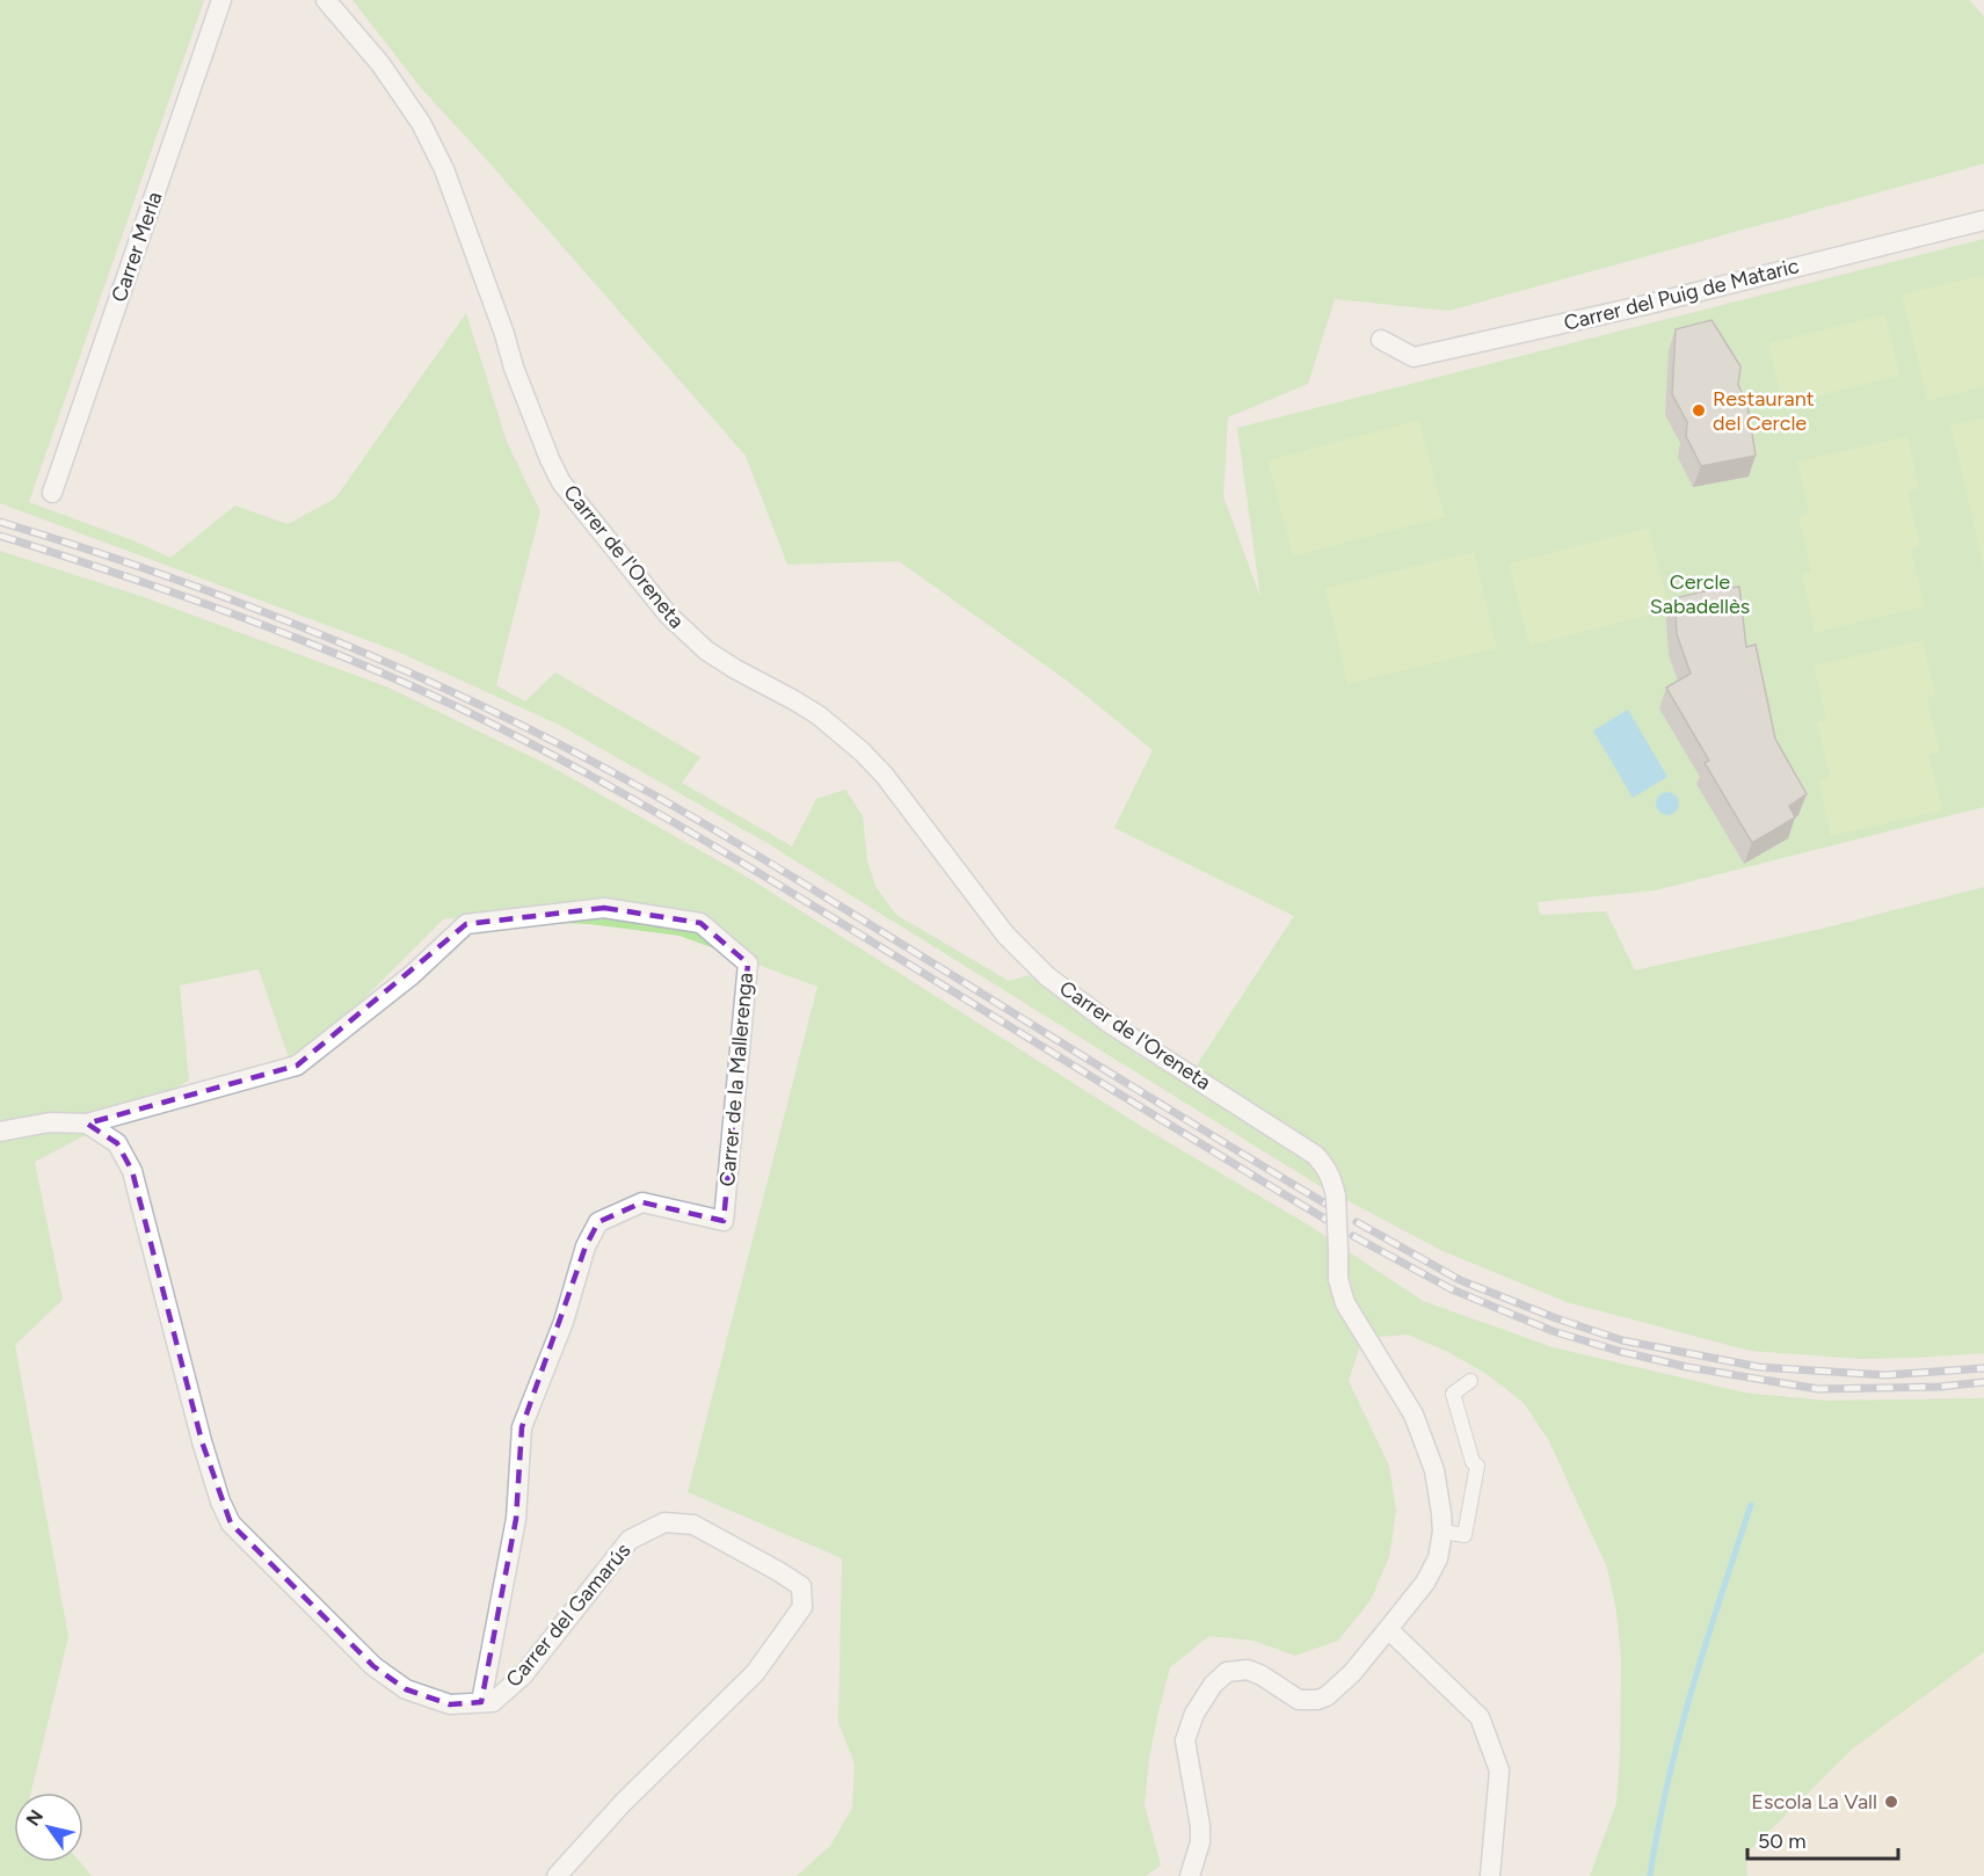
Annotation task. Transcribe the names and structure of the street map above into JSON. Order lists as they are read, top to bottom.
{
  "streets": {
    "street": [
      "Carrer Merla",
      "Carrer del Puig de Mataric",
      "Carrer de l'Oreneta",
      "Carrer de la Mallerenga",
      "Carrer del Gamarús"
    ]
  },
  "crossings": [
    ["Carrer de la Mallerenga", "Carrer del Gamarús"]
  ],
  "parks": ["Cercle Sabadellès"],
  "places": ["Restaurant del Cercle", "Escola La Vall"],
  "scale_bar": "50 m",
  "north": "top left"
}
